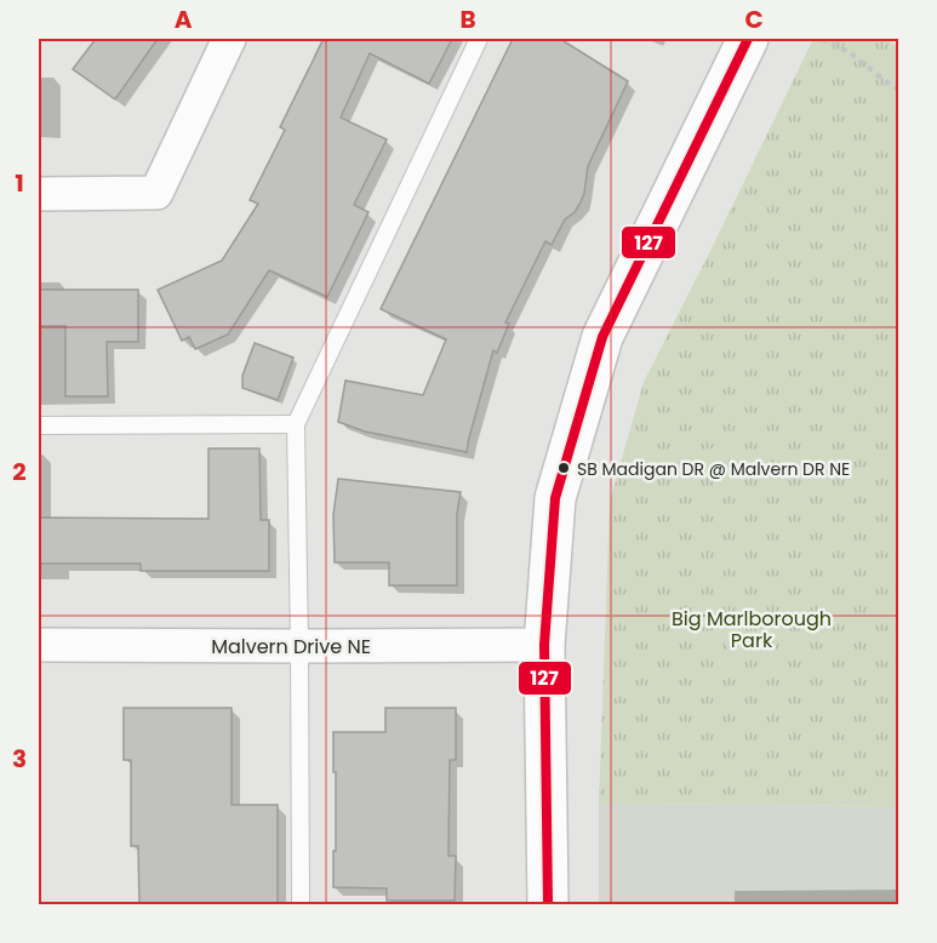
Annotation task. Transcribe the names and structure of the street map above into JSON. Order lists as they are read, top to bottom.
{
  "streets": {
    "street": ["Malvern Drive NE"]
  },
  "parks": ["Big Marlborough Park"],
  "places": ["SB Madigan DR @ Malvern DR NE"],
  "lines": ["transit line 127"],
  "grid": {
    "columns": ["A", "B", "C"],
    "rows": ["1", "2", "3"]
  }
}
